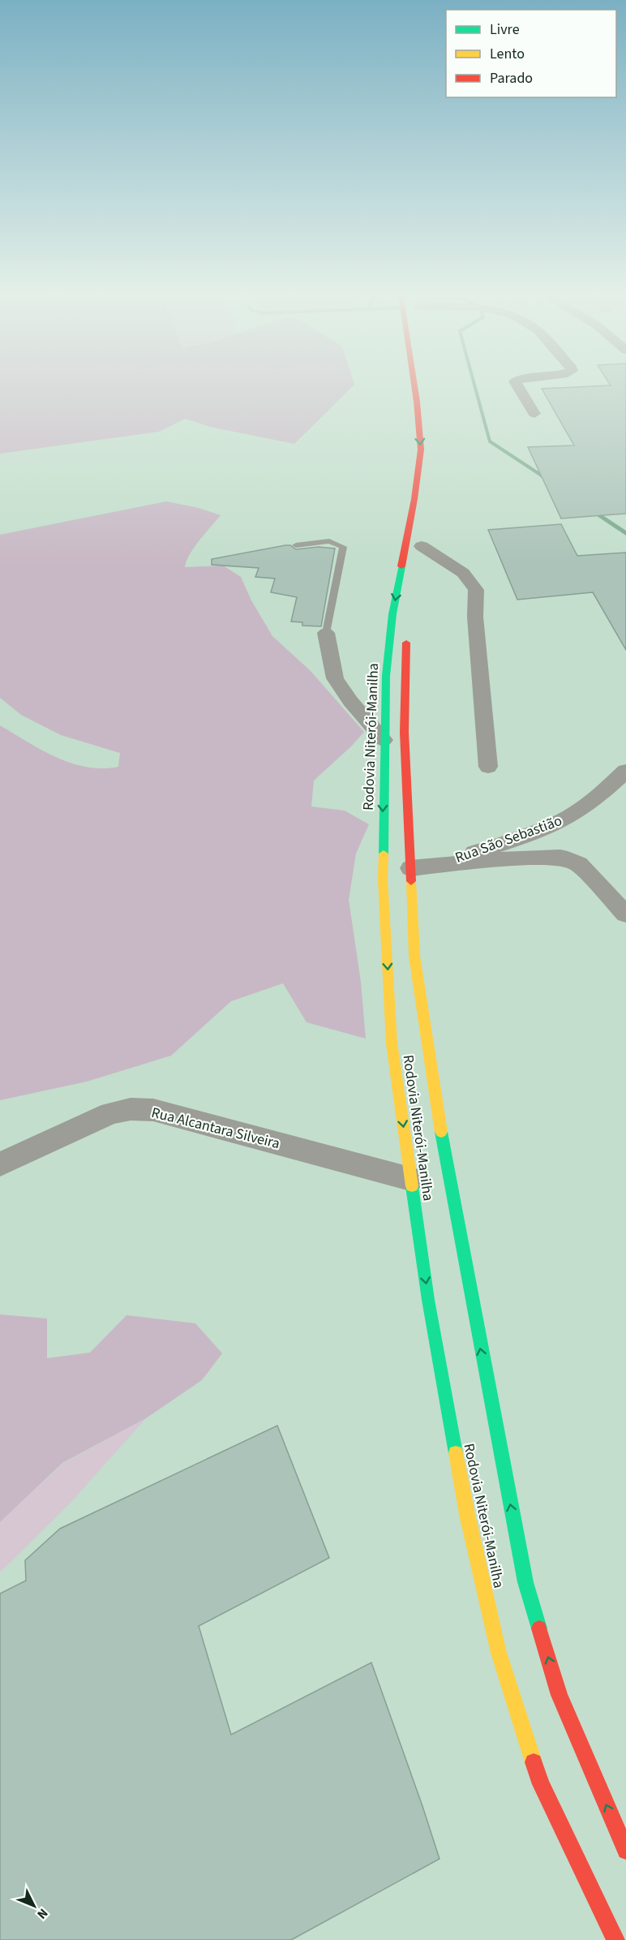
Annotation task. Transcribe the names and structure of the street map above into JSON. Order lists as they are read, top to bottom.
{
  "streets": {
    "highway": ["Rodovia Niterói-Manilha"],
    "street": ["Rua São Sebastião", "Rua Alcantara Silveira"]
  },
  "crossings": [
    ["Rodovia Niterói-Manilha", "Rua Alcantara Silveira"]
  ],
  "legend": ["Livre", "Lento", "Parado"],
  "north": "bottom right"
}
